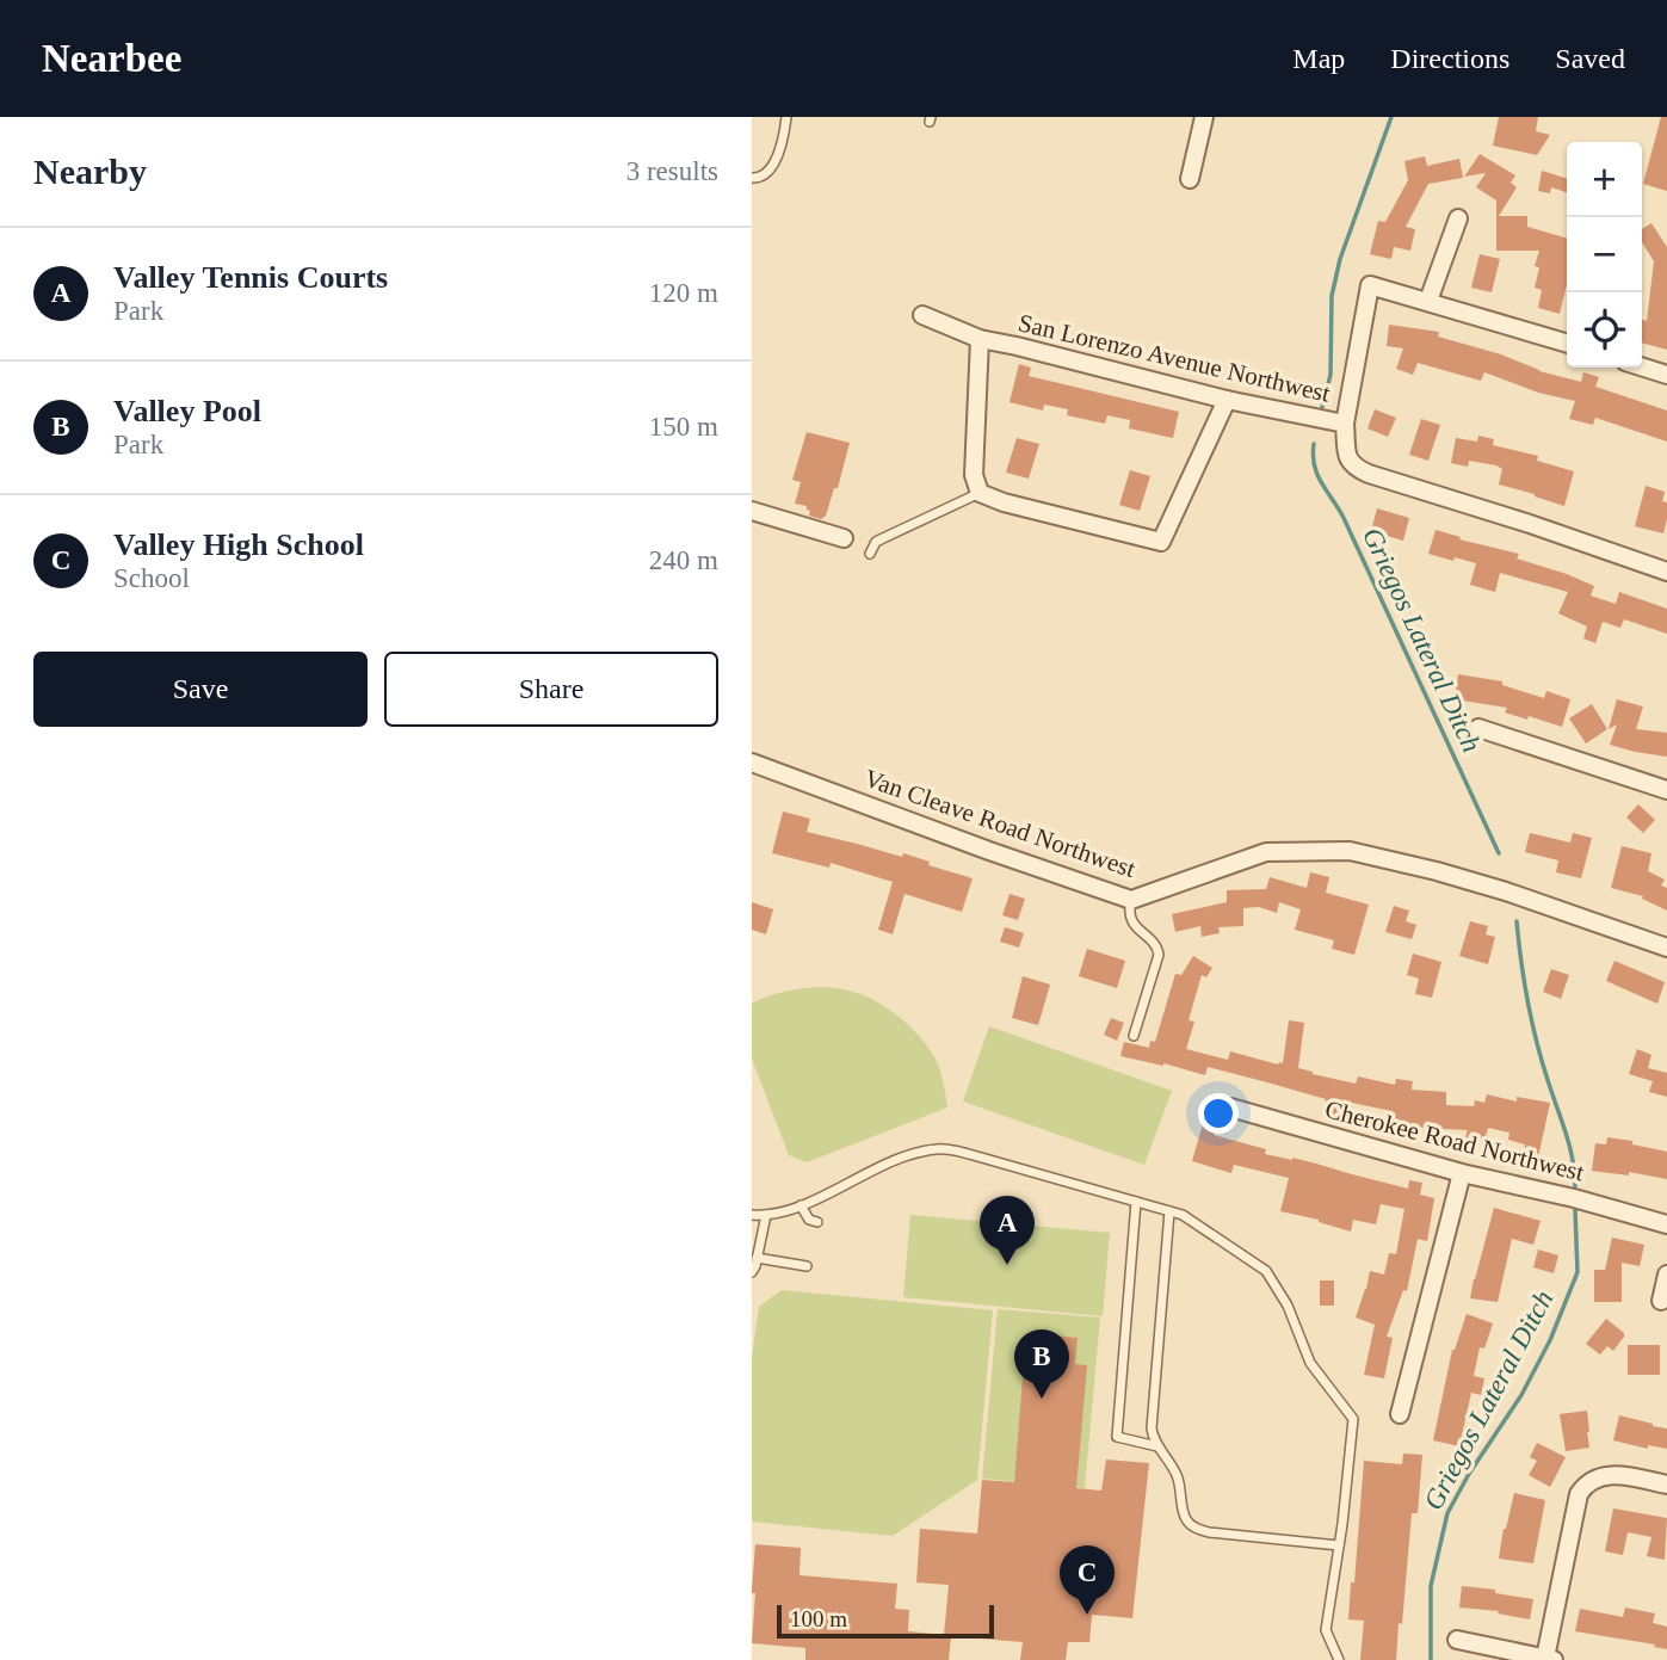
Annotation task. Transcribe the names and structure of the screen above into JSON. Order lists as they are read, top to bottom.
{
  "streets": {
    "street": ["San Lorenzo Avenue Northwest", "Van Cleave Road Northwest", "Cherokee Road Northwest"]
  },
  "water": ["Griegos Lateral Ditch"],
  "scale_bar": "100 m",
  "page": {
    "header": "Nearbee",
    "nav": ["Map", "Directions", "Saved"],
    "heading": ["Nearby", "3 results"],
    "map_buttons": ["+", "−"],
    "list": [
      {
        "mark": "A",
        "name": "Valley Tennis Courts",
        "note": "Park",
        "value": "120 m"
      },
      {
        "mark": "B",
        "name": "Valley Pool",
        "note": "Park",
        "value": "150 m"
      },
      {
        "mark": "C",
        "name": "Valley High School",
        "note": "School",
        "value": "240 m"
      }
    ],
    "buttons": ["Save", "Share"],
    "pins": ["A", "B", "C"],
    "scale": "100 m"
  }
}
